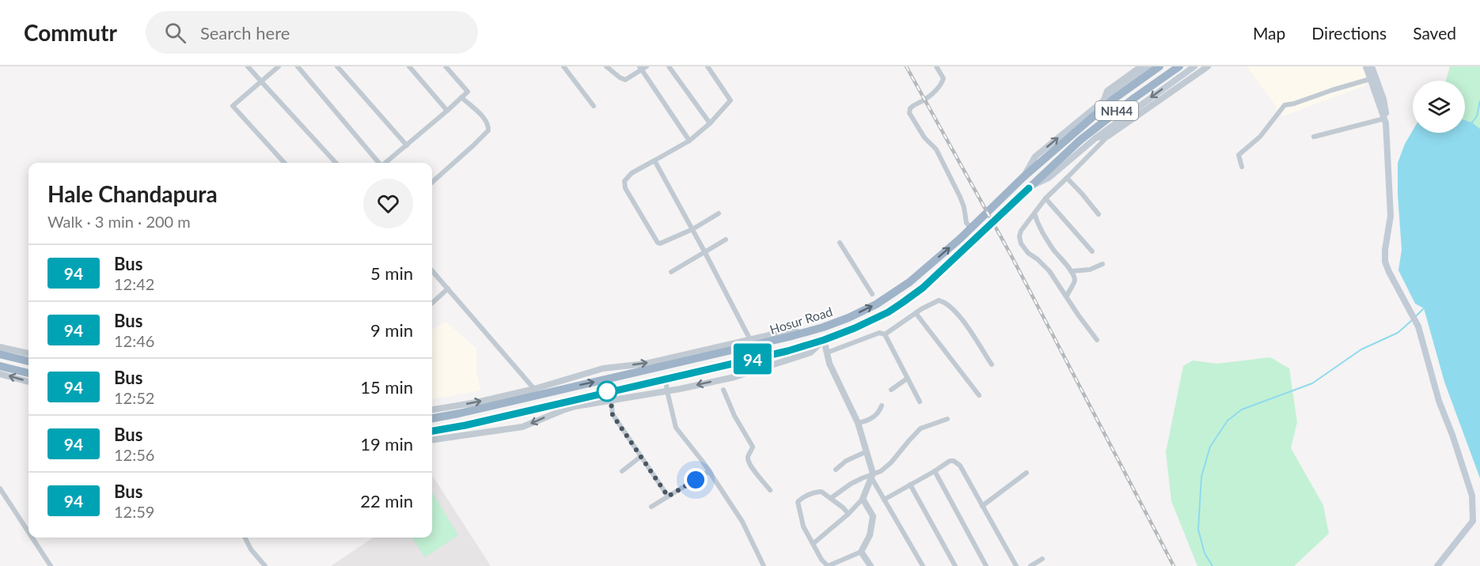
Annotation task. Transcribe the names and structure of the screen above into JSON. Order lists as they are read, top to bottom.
{
  "streets": {
    "highway": ["NH44", "Hosur Road"]
  },
  "crossings": [
    ["NH44", "Hosur Road"]
  ],
  "lines": ["bus line 94"],
  "page": {
    "header": "Commutr",
    "search": "Search here",
    "nav": ["Map", "Directions", "Saved"],
    "on_map": "94",
    "heading": ["Hale Chandapura", "Walk · 3 min · 200 m"],
    "list": [
      {
        "mark": "94",
        "name": "Bus",
        "note": "12:42",
        "value": "5 min"
      },
      {
        "mark": "94",
        "name": "Bus",
        "note": "12:46",
        "value": "9 min"
      },
      {
        "mark": "94",
        "name": "Bus",
        "note": "12:52",
        "value": "15 min"
      },
      {
        "mark": "94",
        "name": "Bus",
        "note": "12:56",
        "value": "19 min"
      },
      {
        "mark": "94",
        "name": "Bus",
        "note": "12:59",
        "value": "22 min"
      }
    ]
  }
}
